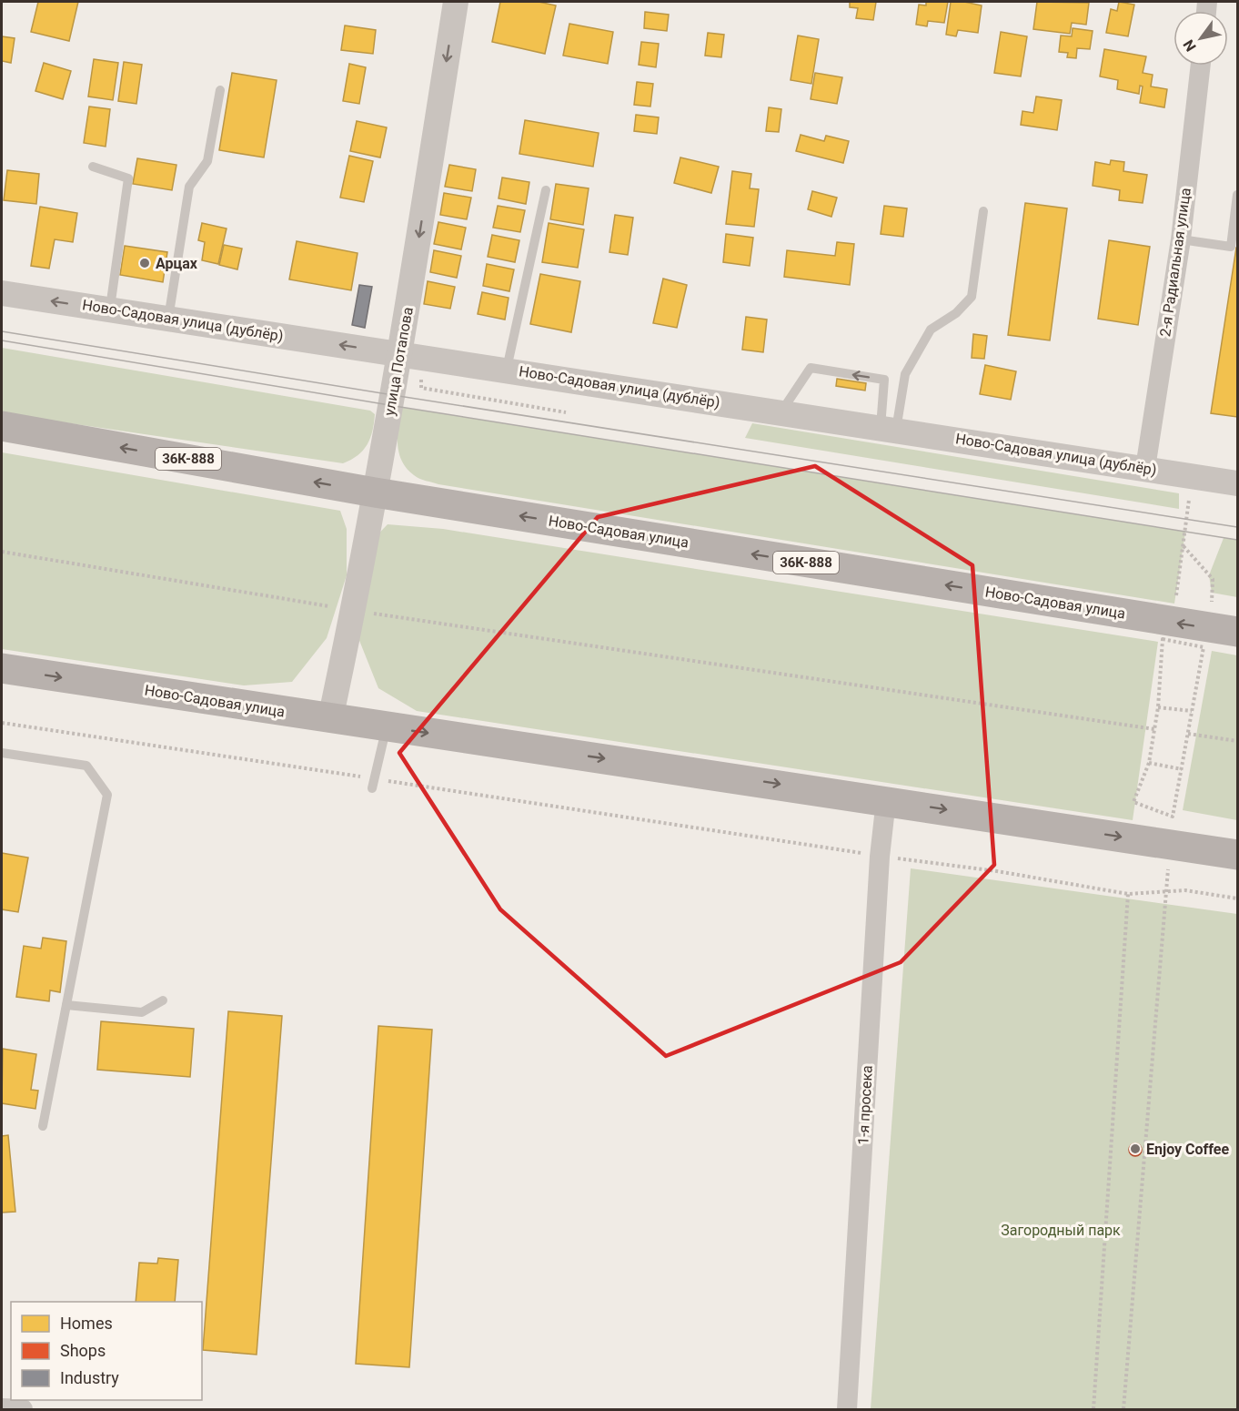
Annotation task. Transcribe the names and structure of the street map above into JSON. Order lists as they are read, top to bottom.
{
  "streets": {
    "main road": ["36К-888", "Ново-Садовая улица"],
    "street": [
      "2-я Радиальная улица",
      "Ново-Садовая улица (дублёр)",
      "улица Потапова",
      "1-я просека"
    ]
  },
  "crossings": [
    ["2-я Радиальная улица", "Ново-Садовая улица (дублёр)"],
    ["Ново-Садовая улица (дублёр)", "улица Потапова"],
    ["улица Потапова", "Ново-Садовая улица"],
    ["Ново-Садовая улица", "1-я просека"]
  ],
  "one_way": ["улица Потапова"],
  "parks": ["Загородный парк"],
  "places": ["Арцах", "Enjoy Coffee"],
  "legend": ["Homes", "Shops", "Industry"],
  "north": "bottom left"
}
